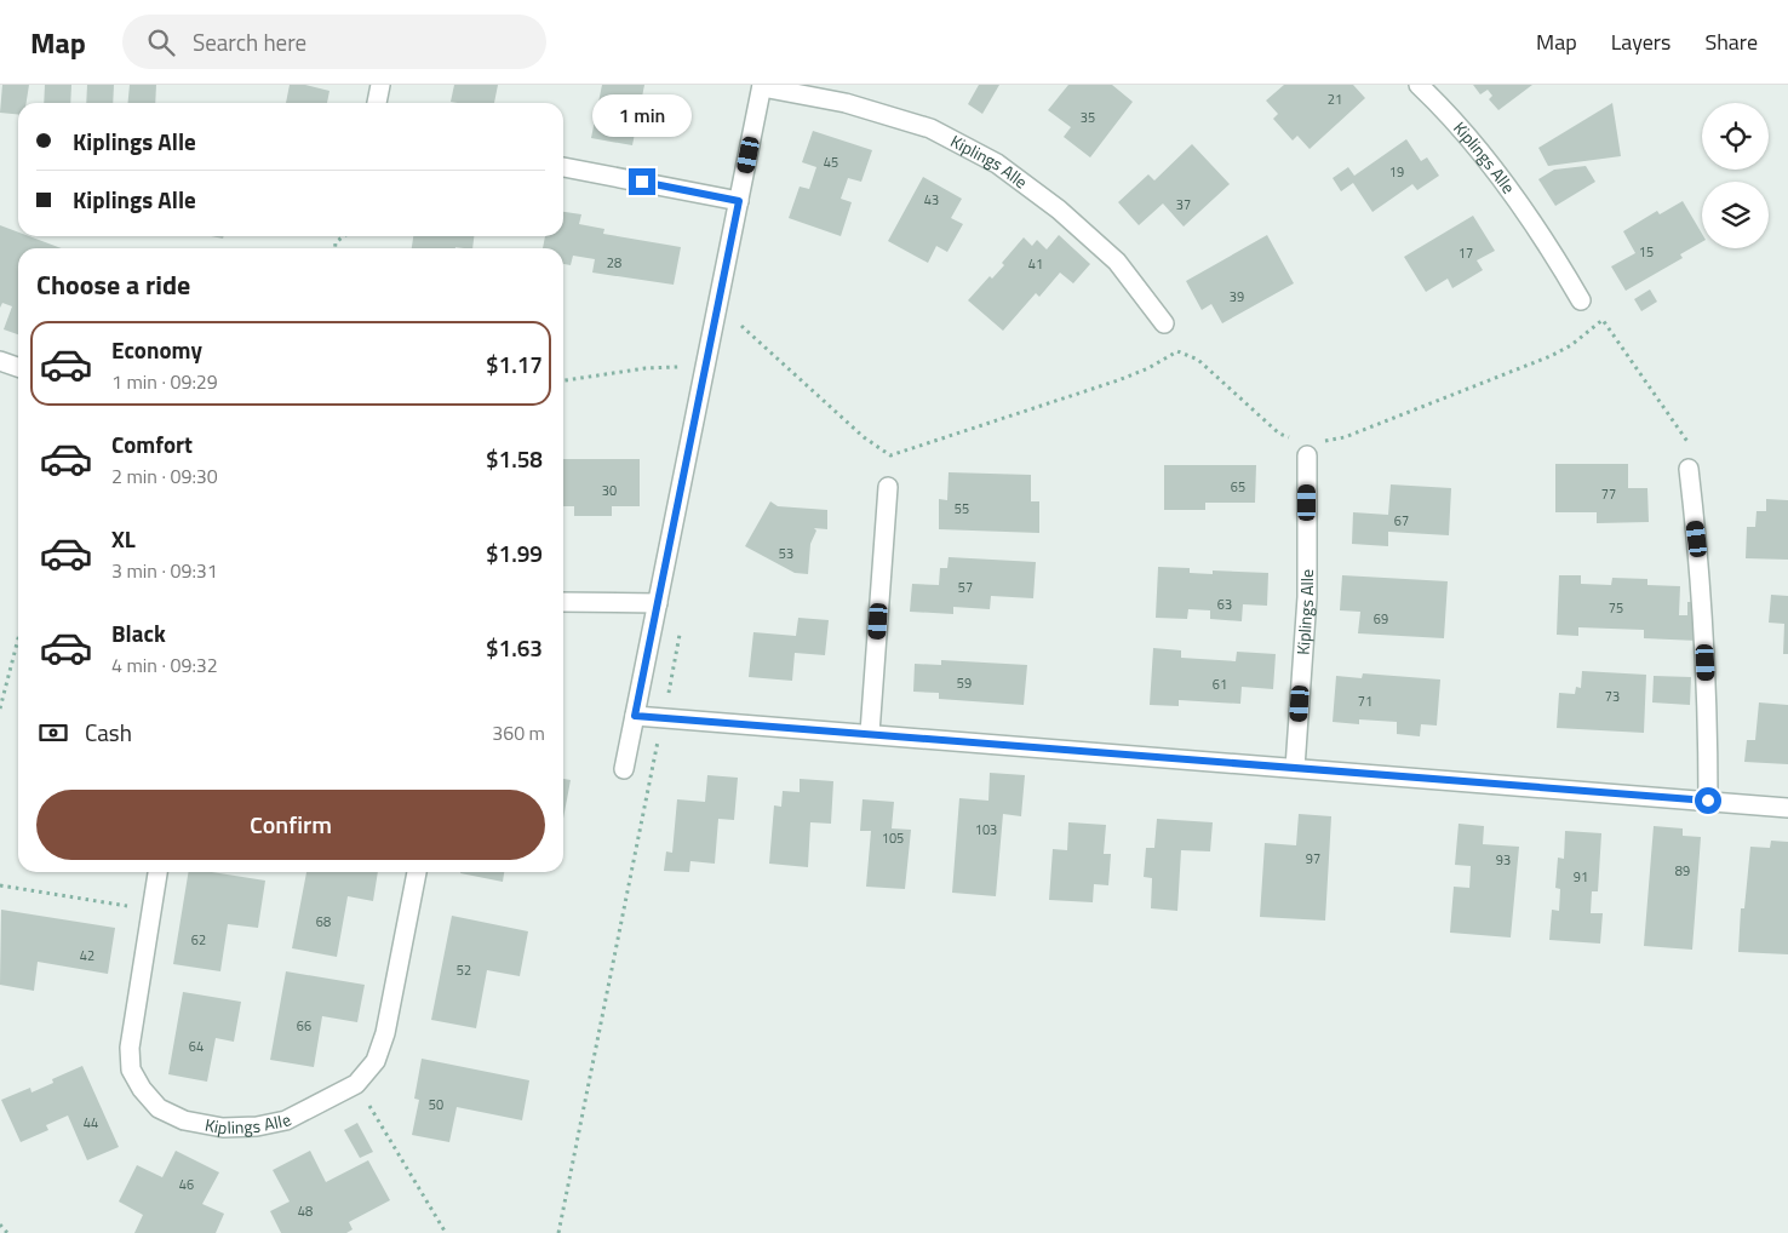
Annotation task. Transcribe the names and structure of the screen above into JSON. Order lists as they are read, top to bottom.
{
  "streets": {
    "street": ["Kiplings Alle"]
  },
  "house_numbers": [
    "21",
    "35",
    "45",
    "19",
    "43",
    "37",
    "15",
    "17",
    "28",
    "41",
    "39",
    "65",
    "30",
    "77",
    "55",
    "67",
    "53",
    "57",
    "63",
    "75",
    "69",
    "59",
    "61",
    "73",
    "71",
    "103",
    "105",
    "97",
    "93",
    "89",
    "91",
    "68",
    "62",
    "42",
    "52",
    "66",
    "64",
    "50",
    "44",
    "46",
    "48"
  ],
  "page": {
    "header": "Map",
    "search": "Search here",
    "nav": ["Map", "Layers", "Share"],
    "bubble": "1 min",
    "banner": ["Kiplings Alle", "Kiplings Alle"],
    "heading": "Choose a ride",
    "list": [
      {
        "name": "Economy",
        "note": "1 min · 09:29",
        "value": "$1.17"
      },
      {
        "name": "Comfort",
        "note": "2 min · 09:30",
        "value": "$1.58"
      },
      {
        "name": "XL",
        "note": "3 min · 09:31",
        "value": "$1.99"
      },
      {
        "name": "Black",
        "note": "4 min · 09:32",
        "value": "$1.63"
      }
    ],
    "pay": ["Cash", "360 m"],
    "buttons": "Confirm"
  }
}
